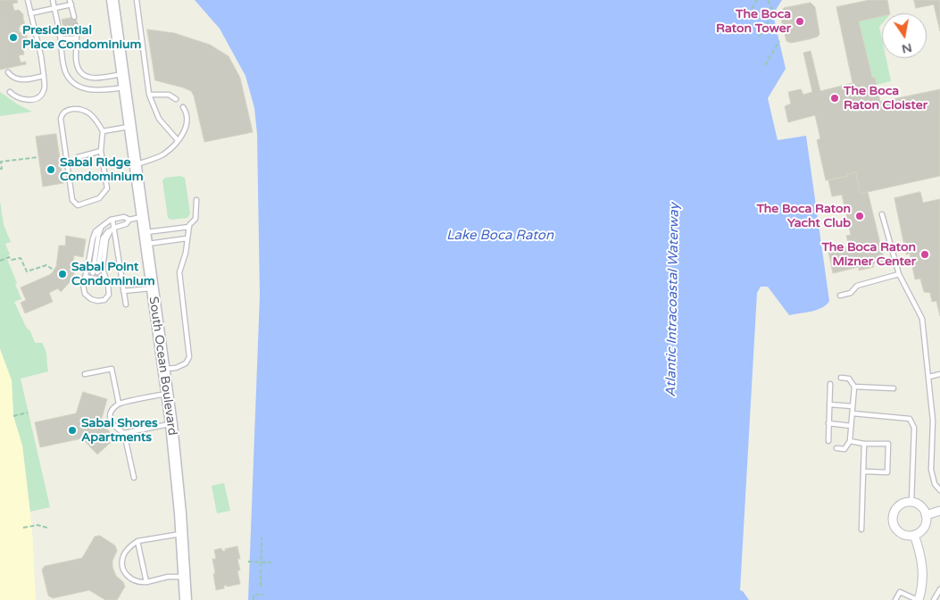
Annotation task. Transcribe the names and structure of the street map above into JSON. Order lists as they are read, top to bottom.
{
  "streets": {
    "main road": ["South Ocean Boulevard"]
  },
  "water": ["Lake Boca Raton", "Atlantic Intracoastal Waterway"],
  "places": [
    "The Boca Raton Tower",
    "Presidential Place Condominium",
    "The Boca Raton Cloister",
    "Sabal Ridge Condominium",
    "The Boca Raton Yacht Club",
    "The Boca Raton Mizner Center",
    "Sabal Point Condominium",
    "Sabal Shores Apartments"
  ],
  "north": "bottom"
}
